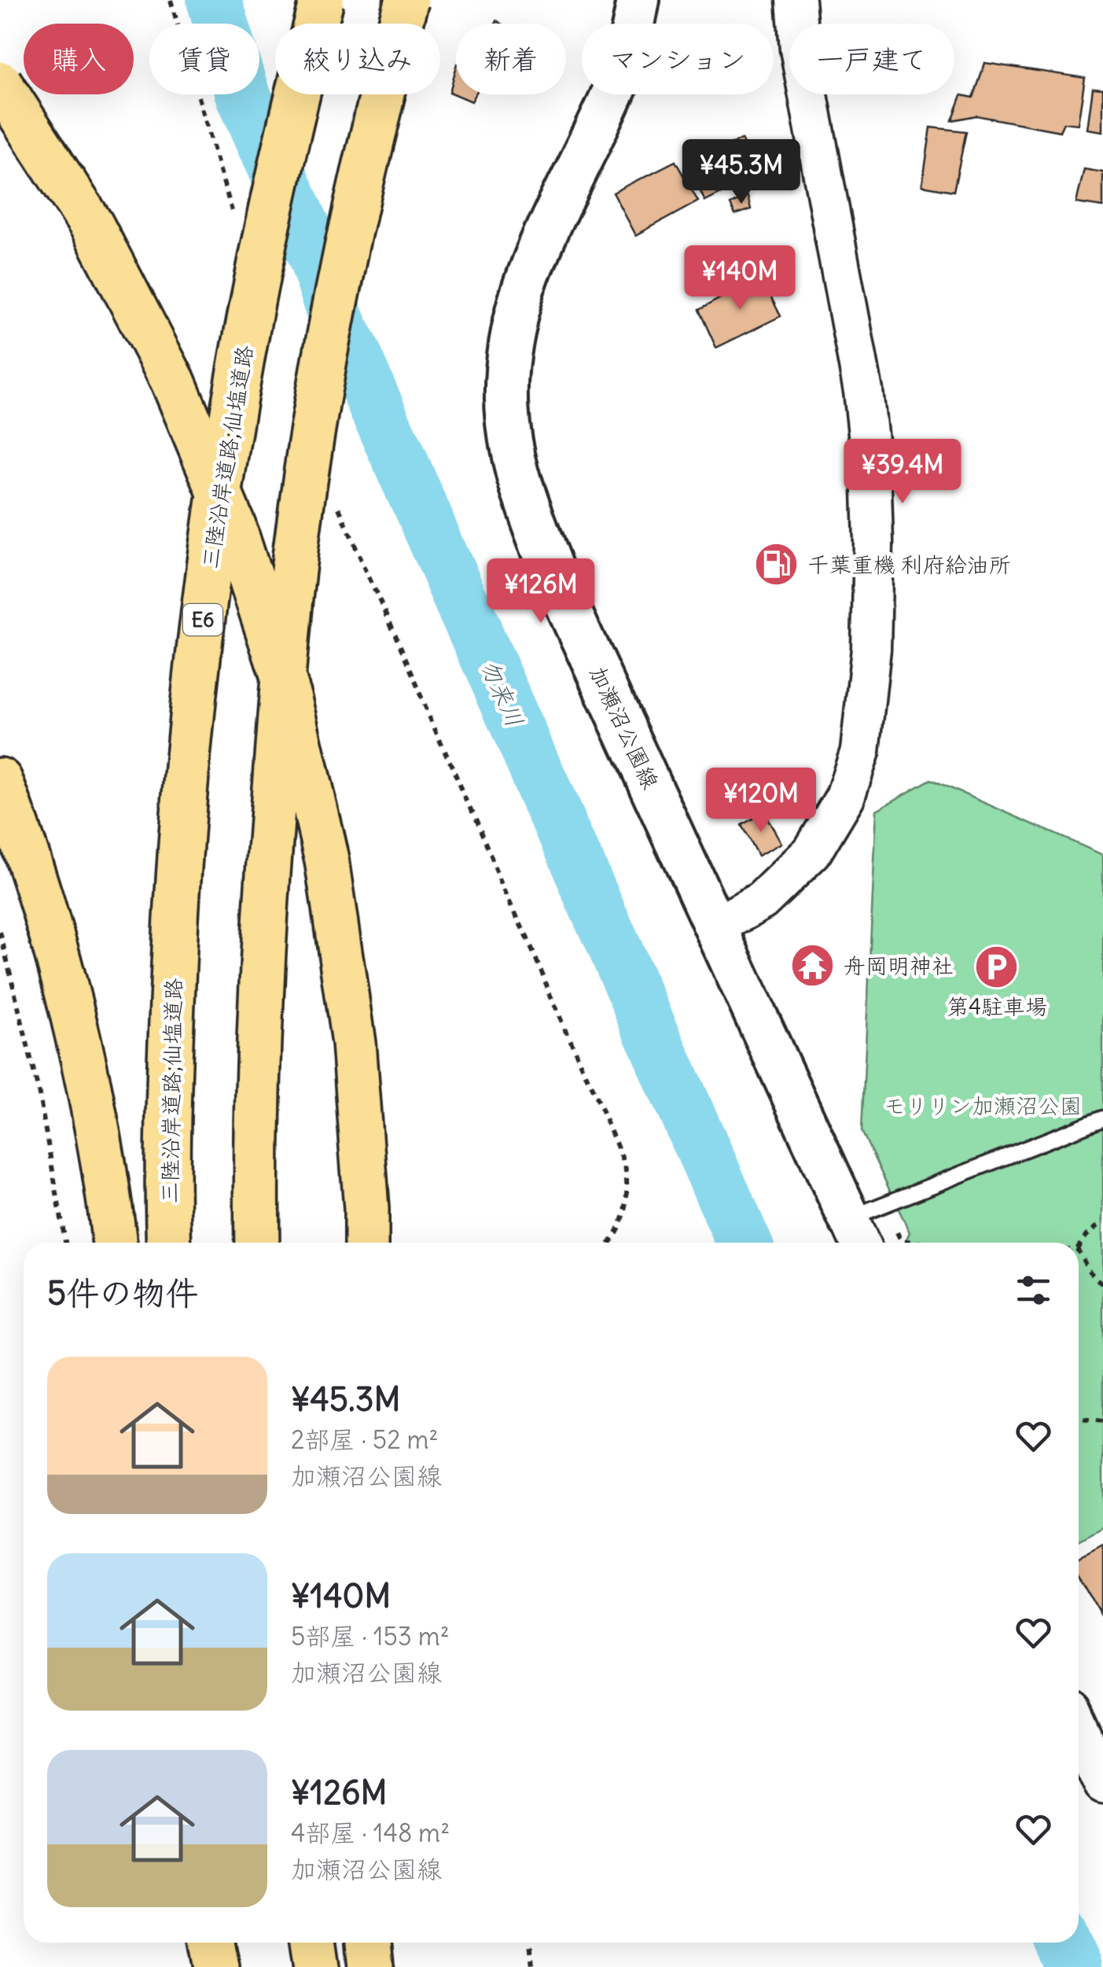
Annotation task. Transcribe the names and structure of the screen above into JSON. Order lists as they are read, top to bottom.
{
  "streets": {
    "highway": ["三陸沿岸道路;仙塩道路", "E6"],
    "main road": ["加瀬沼公園線"]
  },
  "water": ["勿来川"],
  "parks": ["モリリン加瀬沼公園"],
  "places": {
    "fuel station": ["千葉重機 利府給油所"],
    "temple": ["舟岡明神社"],
    "parking": ["第4駐車場"]
  },
  "page": {
    "chip": [
      "購入",
      "賃貸",
      "絞り込み",
      "新着",
      "マンション",
      "一戸建て"
    ],
    "price": [
      "¥45.3M",
      "¥140M",
      "¥39.4M",
      "¥126M",
      "¥120M"
    ],
    "heading": "5件の物件",
    "list": [
      {
        "name": "¥45.3M",
        "note": "2部屋 · 52 m² · 加瀬沼公園線"
      },
      {
        "name": "¥140M",
        "note": "5部屋 · 153 m² · 加瀬沼公園線"
      },
      {
        "name": "¥126M",
        "note": "4部屋 · 148 m² · 加瀬沼公園線"
      }
    ]
  }
}
